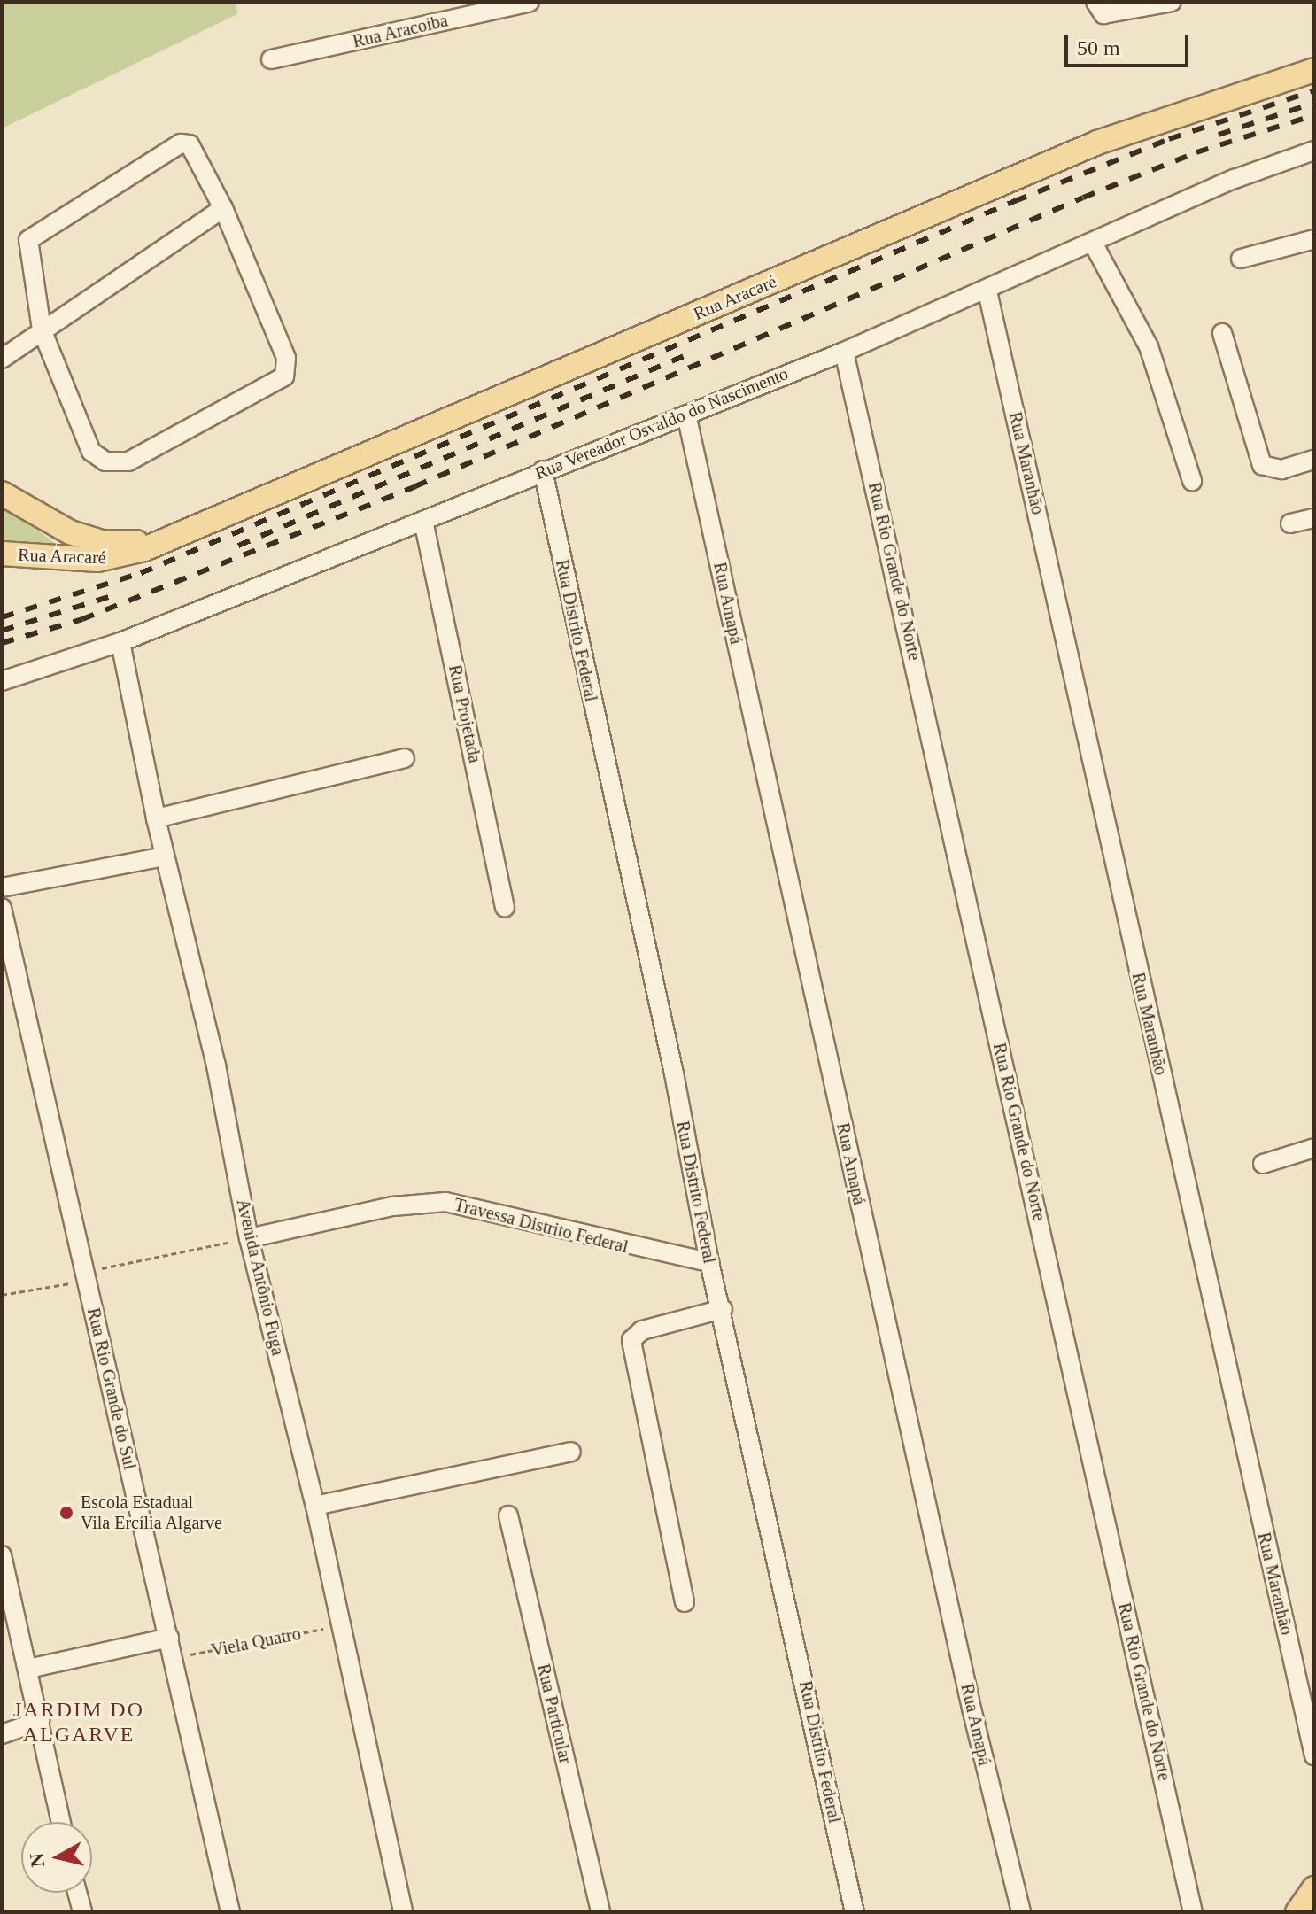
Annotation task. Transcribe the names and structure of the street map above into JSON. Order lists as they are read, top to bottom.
{
  "streets": {
    "main road": ["Rua Aracaré"],
    "street": [
      "Rua Aracoiba",
      "Rua Vereador Osvaldo do Nascimento",
      "Rua Maranhão",
      "Rua Rio Grande do Norte",
      "Rua Amapá",
      "Rua Distrito Federal",
      "Rua Projetada",
      "Travessa Distrito Federal",
      "Avenida Antônio Fuga",
      "Rua Rio Grande do Sul",
      "Rua Particular"
    ],
    "path": ["Viela Quatro"]
  },
  "crossings": [
    ["Rua Vereador Osvaldo do Nascimento", "Rua Maranhão"],
    ["Rua Vereador Osvaldo do Nascimento", "Rua Rio Grande do Norte"],
    ["Rua Vereador Osvaldo do Nascimento", "Rua Amapá"],
    ["Rua Vereador Osvaldo do Nascimento", "Rua Distrito Federal"],
    ["Rua Vereador Osvaldo do Nascimento", "Rua Projetada"],
    ["Rua Vereador Osvaldo do Nascimento", "Avenida Antônio Fuga"],
    ["Rua Distrito Federal", "Travessa Distrito Federal"],
    ["Travessa Distrito Federal", "Avenida Antônio Fuga"],
    ["Avenida Antônio Fuga", "Viela Quatro"],
    ["Rua Rio Grande do Sul", "Viela Quatro"]
  ],
  "districts": ["JARDIM DO ALGARVE"],
  "places": ["Escola Estadual Vila Ercília Algarve"],
  "scale_bar": "50 m",
  "north": "left"
}
